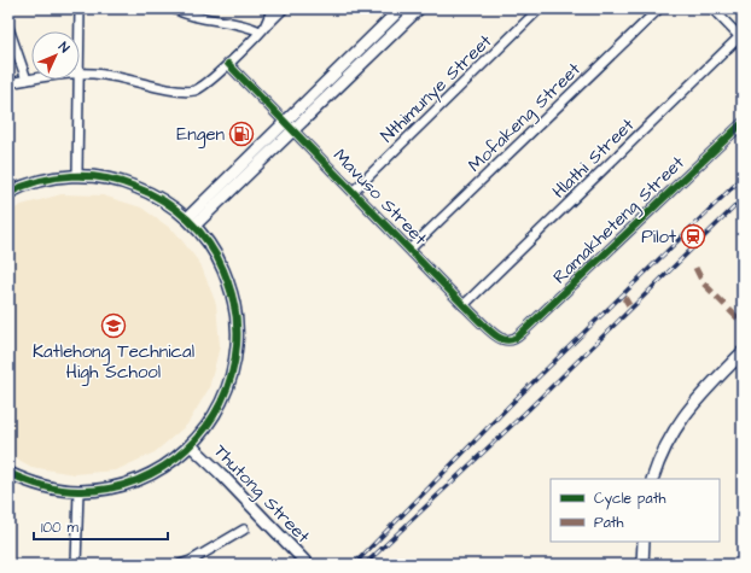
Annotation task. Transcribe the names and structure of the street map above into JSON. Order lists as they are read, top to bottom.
{
  "streets": {
    "street": [
      "Nthimunye Street",
      "Mofakeng Street",
      "Hlathi Street",
      "Mavuso Street",
      "Ramakheteng Street",
      "Thutong Street"
    ]
  },
  "crossings": [
    ["Nthimunye Street", "Mavuso Street"],
    ["Mofakeng Street", "Mavuso Street"],
    ["Hlathi Street", "Mavuso Street"],
    ["Mavuso Street", "Ramakheteng Street"]
  ],
  "places": {
    "fuel station": ["Engen"],
    "station": ["Pilot"],
    "school or university": ["Katlehong Technical High School"]
  },
  "legend": ["Cycle path", "Path"],
  "scale_bar": "100 m",
  "north": "top right"
}
